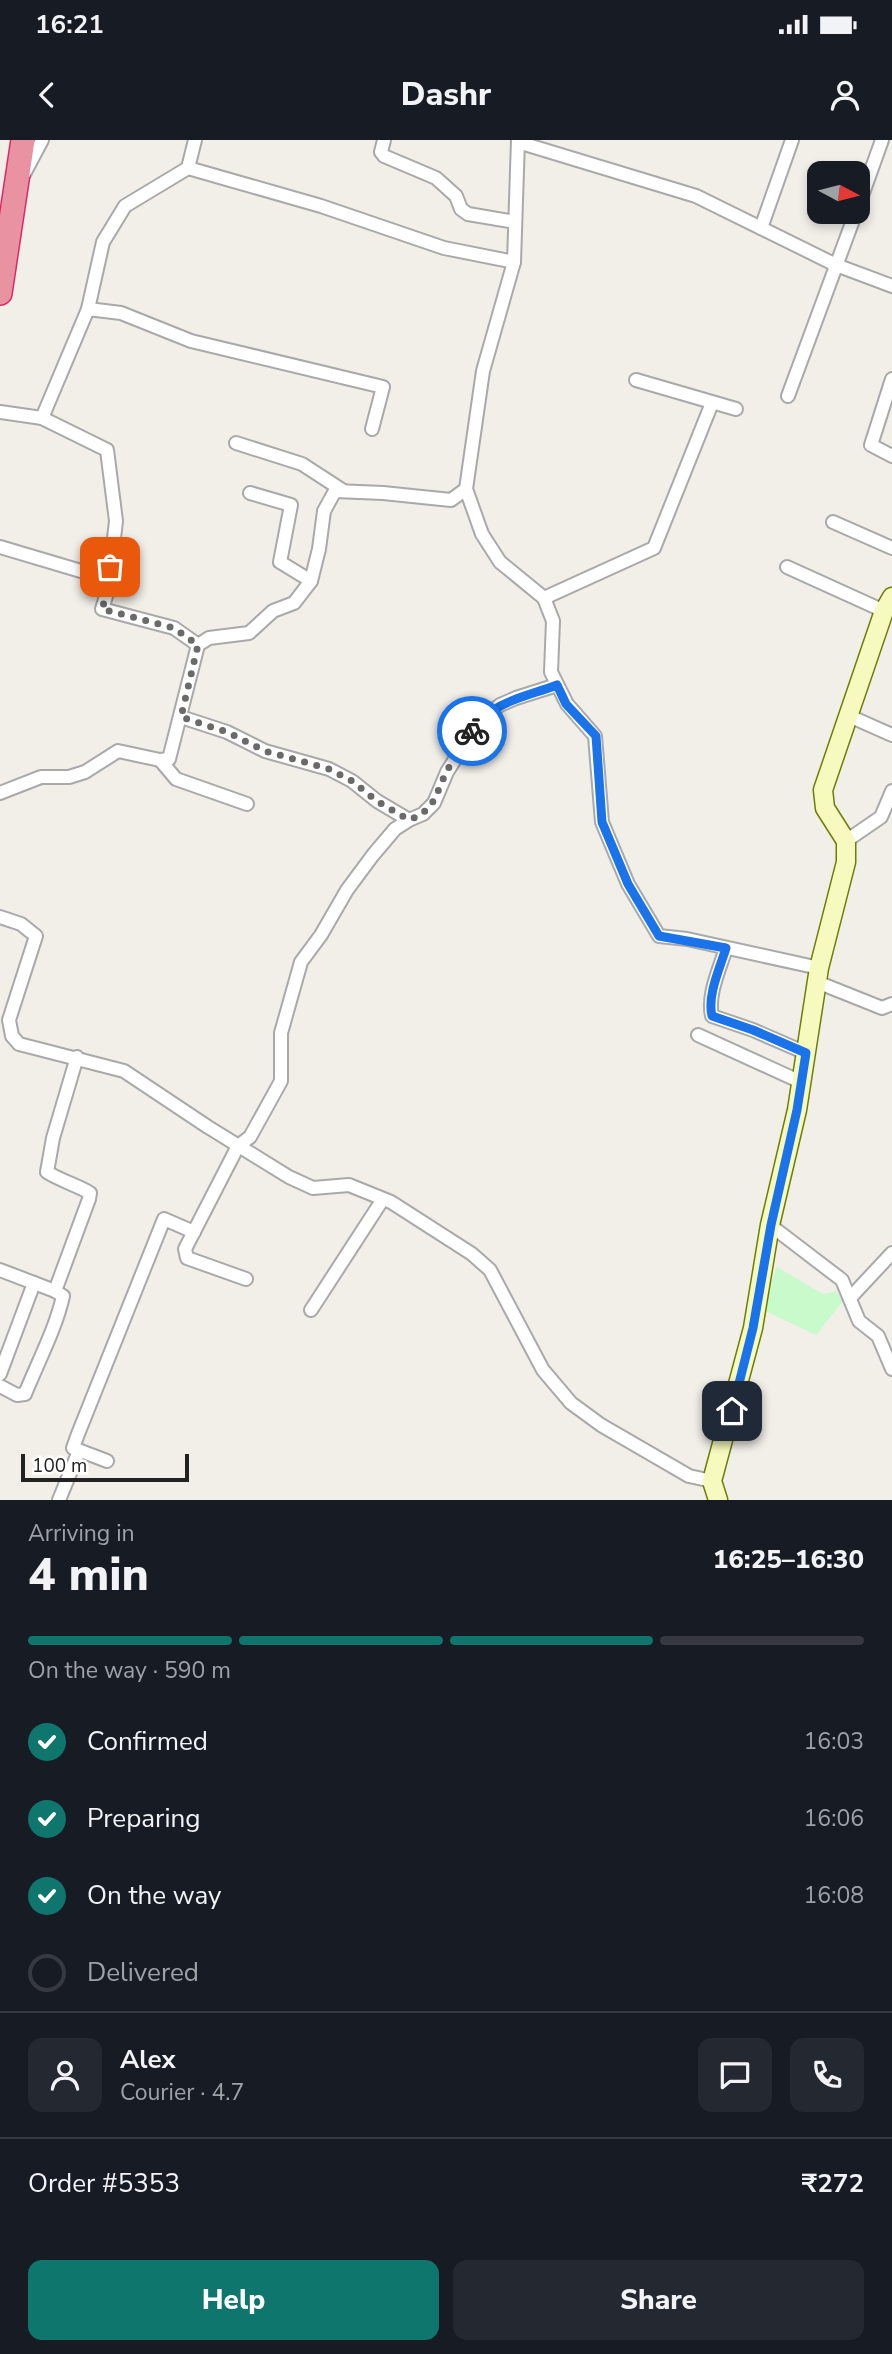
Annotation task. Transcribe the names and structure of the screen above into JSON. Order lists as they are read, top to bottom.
{
  "scale_bar": "100 m",
  "north": "right",
  "page": {
    "status": "16:21",
    "header": "Dashr",
    "scale": "100 m",
    "heading": ["4 min", "Arriving in", "16:25–16:30"],
    "panel": [
      "Alex",
      "Courier · 4.7",
      "Order #5353",
      "₹272"
    ],
    "bar": "On the way · 590 m",
    "list": [
      ["Confirmed", "16:03"],
      ["Preparing", "16:06"],
      ["On the way", "16:08"],
      "Delivered"
    ],
    "buttons": ["Help", "Share"]
  }
}
